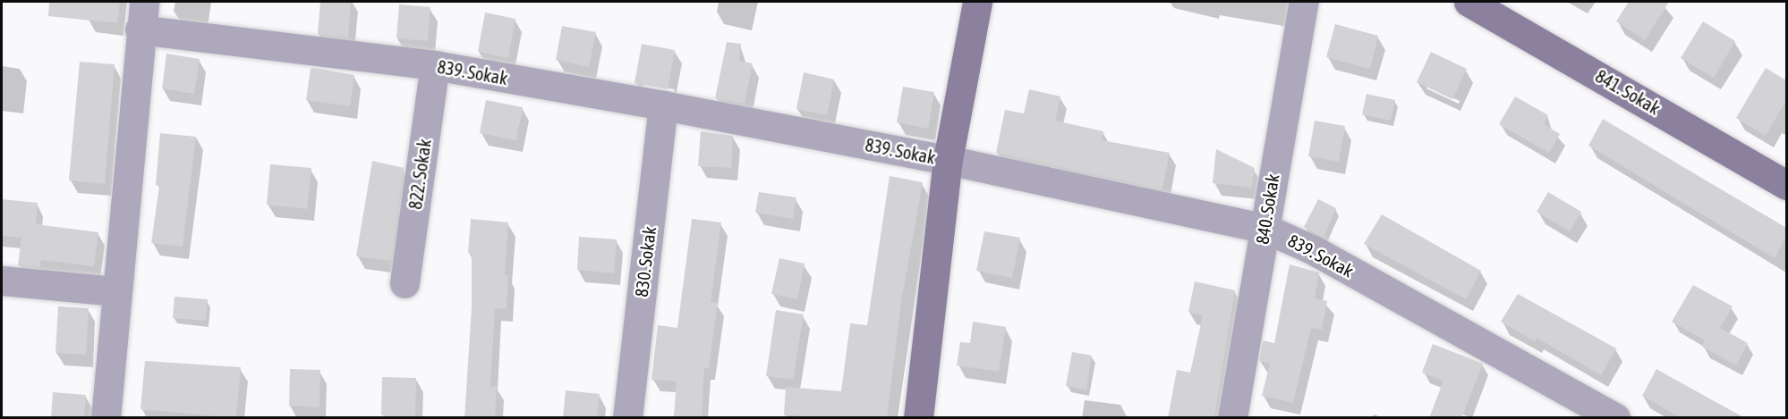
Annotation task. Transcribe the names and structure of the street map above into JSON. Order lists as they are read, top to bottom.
{
  "streets": {
    "street": [
      "839. Sokak",
      "841. Sokak",
      "822. Sokak",
      "840. Sokak",
      "830. Sokak"
    ]
  },
  "crossings": [
    ["839. Sokak", "822. Sokak"],
    ["839. Sokak", "840. Sokak"],
    ["839. Sokak", "830. Sokak"]
  ]
}
